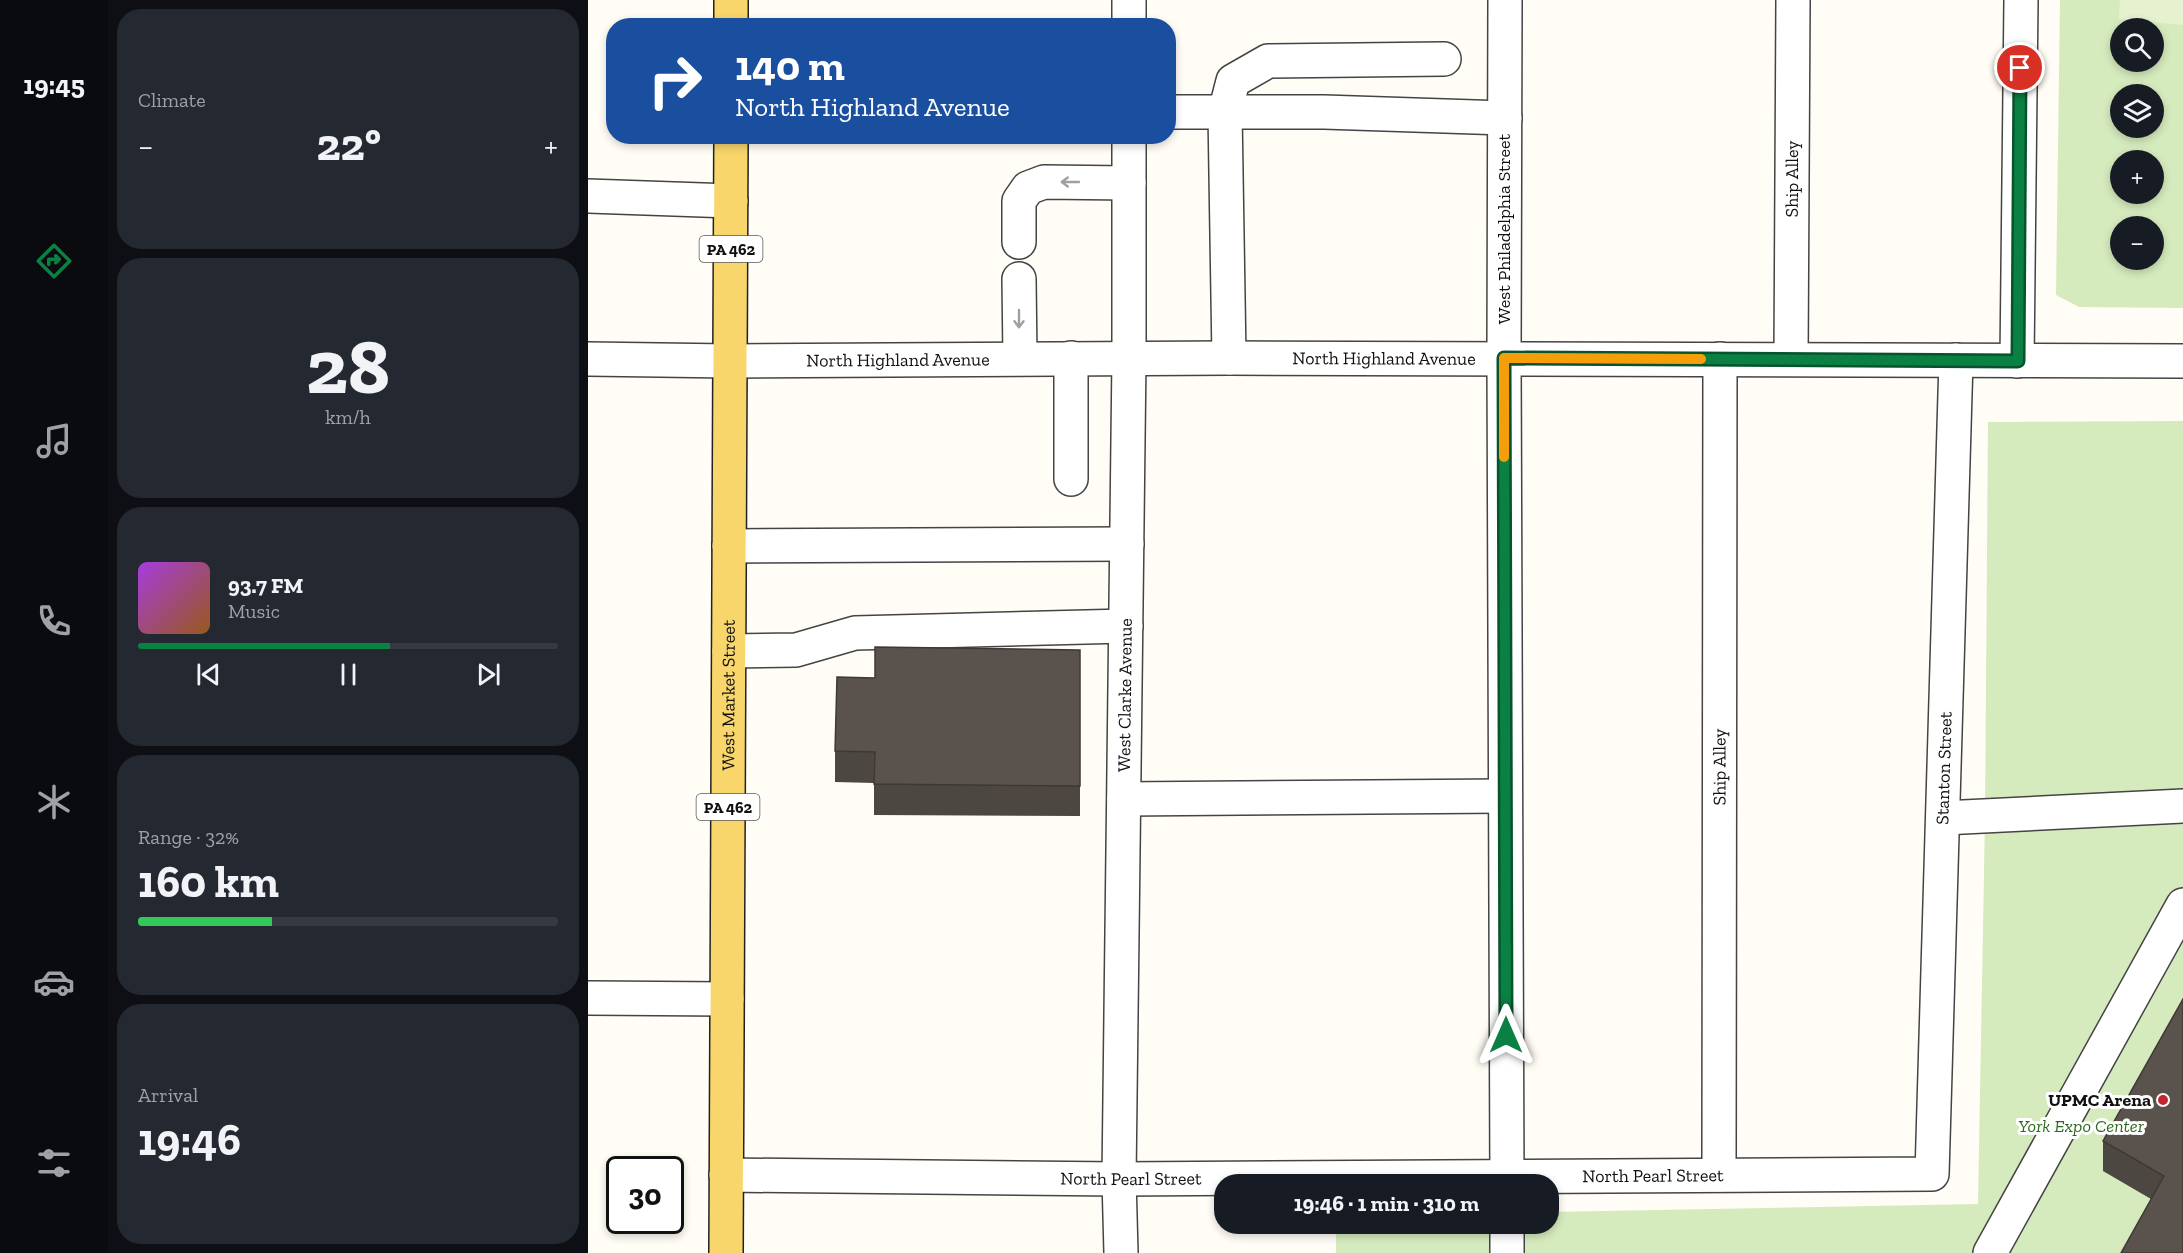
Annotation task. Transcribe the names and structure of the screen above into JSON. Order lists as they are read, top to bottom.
{
  "streets": {
    "main road": ["PA 462", "West Market Street"],
    "street": [
      "Ship Alley",
      "West Philadelphia Street",
      "North Highland Avenue",
      "West Clarke Avenue",
      "Stanton Street",
      "North Pearl Street"
    ]
  },
  "crossings": [
    ["Ship Alley", "North Highland Avenue"],
    ["Ship Alley", "North Pearl Street"],
    ["West Philadelphia Street", "North Highland Avenue"],
    ["North Highland Avenue", "West Market Street"],
    ["North Highland Avenue", "West Clarke Avenue"],
    ["North Highland Avenue", "Stanton Street"],
    ["West Market Street", "North Pearl Street"],
    ["West Clarke Avenue", "North Pearl Street"],
    ["Stanton Street", "North Pearl Street"]
  ],
  "parks": ["York Expo Center"],
  "places": ["UPMC Arena"],
  "page": {
    "tabs": "19:45",
    "tile": [
      "Climate",
      ["28", "km/h"],
      ["Range · 32%", "160 km"],
      ["Arrival", "19:46"]
    ],
    "map_buttons": ["+", "−"],
    "turn": ["140 m", "North Highland Avenue"],
    "heat": ["−", "22°", "+"],
    "song": ["93.7 FM", "Music"],
    "limit": "30",
    "trip": "19:46 · 1 min · 310 m"
  }
}
